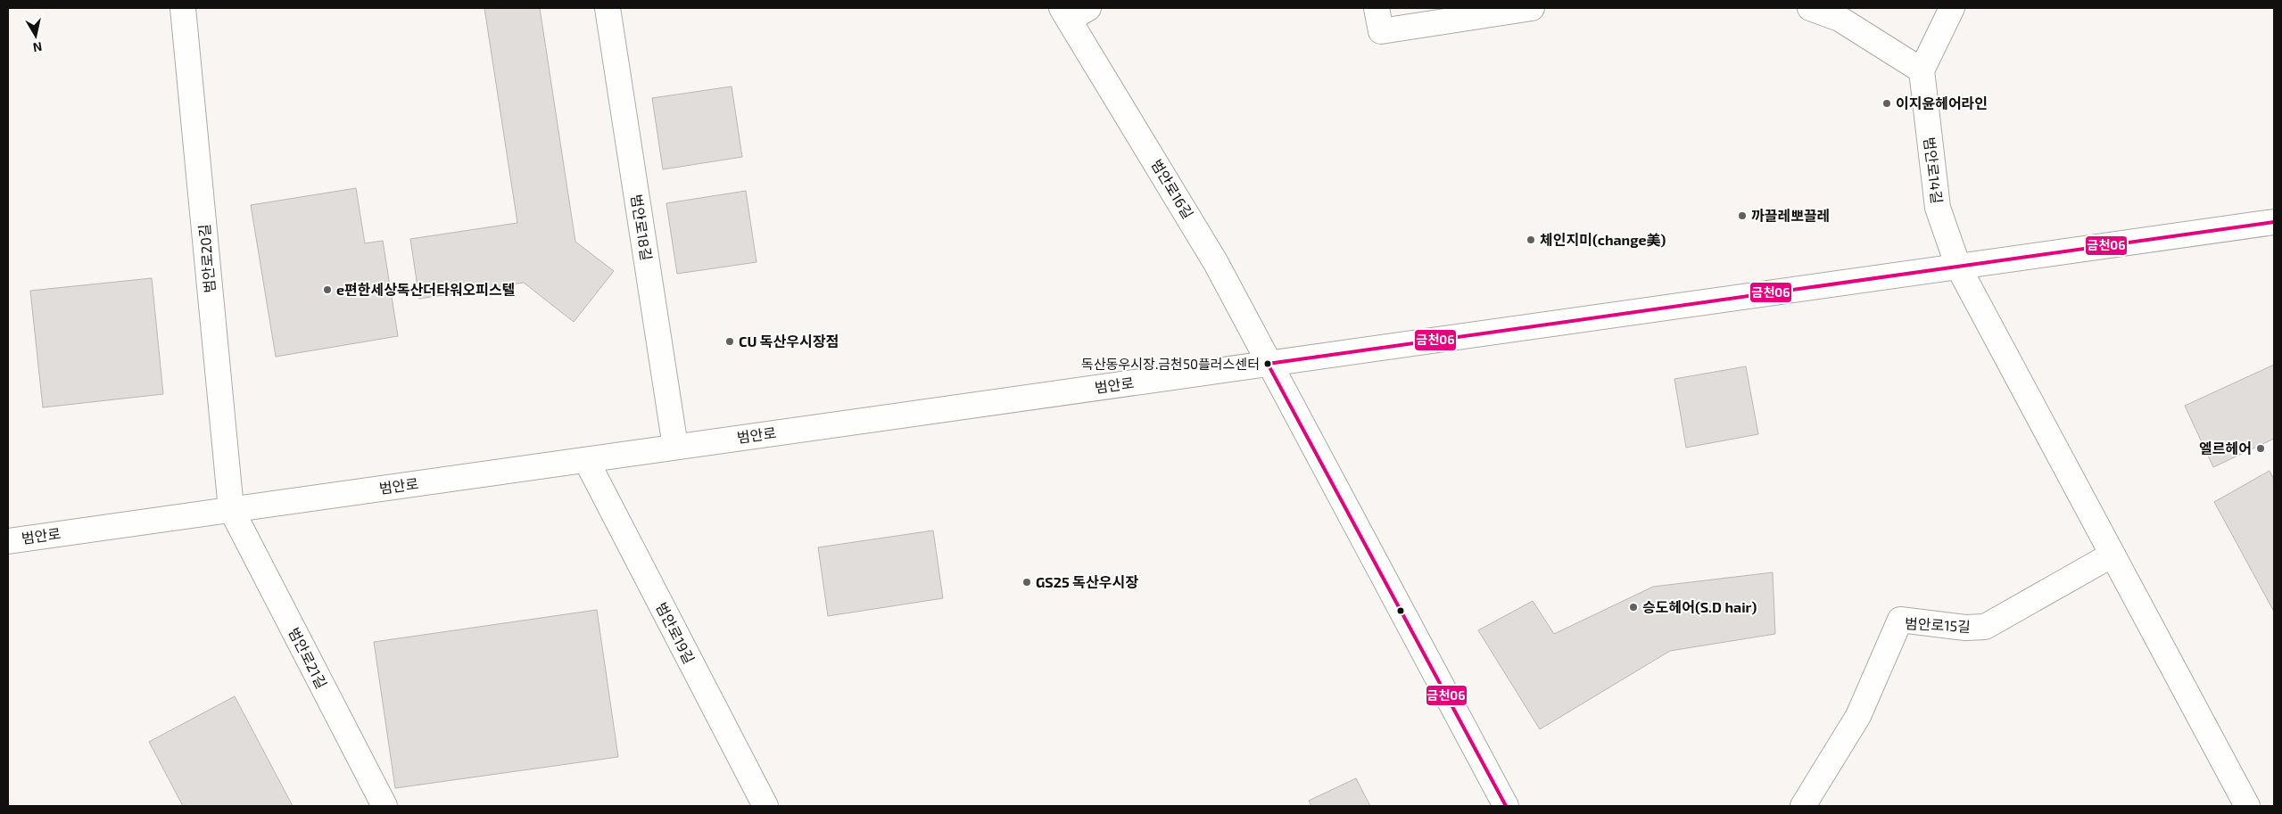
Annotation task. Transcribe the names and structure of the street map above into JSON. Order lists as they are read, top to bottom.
{
  "streets": {
    "street": [
      "범안로14길",
      "범안로16길",
      "범안로18길",
      "범안로20길",
      "범안로",
      "범안로15길",
      "범안로19길",
      "범안로21길"
    ]
  },
  "crossings": [
    ["범안로14길", "범안로"],
    ["범안로16길", "범안로"],
    ["범안로18길", "범안로"],
    ["범안로20길", "범안로"],
    ["범안로20길", "범안로21길"],
    ["범안로", "범안로19길"],
    ["범안로", "범안로21길"]
  ],
  "places": [
    "이지윤헤어라인",
    "까끌레뽀끌레",
    "체인지미(change美)",
    "e편한세상독산더타워오피스텔",
    "CU 독산우시장점",
    "독산동우시장.금천50플러스센터",
    "엘르헤어",
    "GS25 독산우시장",
    "승도헤어(S.D hair)"
  ],
  "lines": ["transit line 금천06"],
  "north": "bottom"
}
